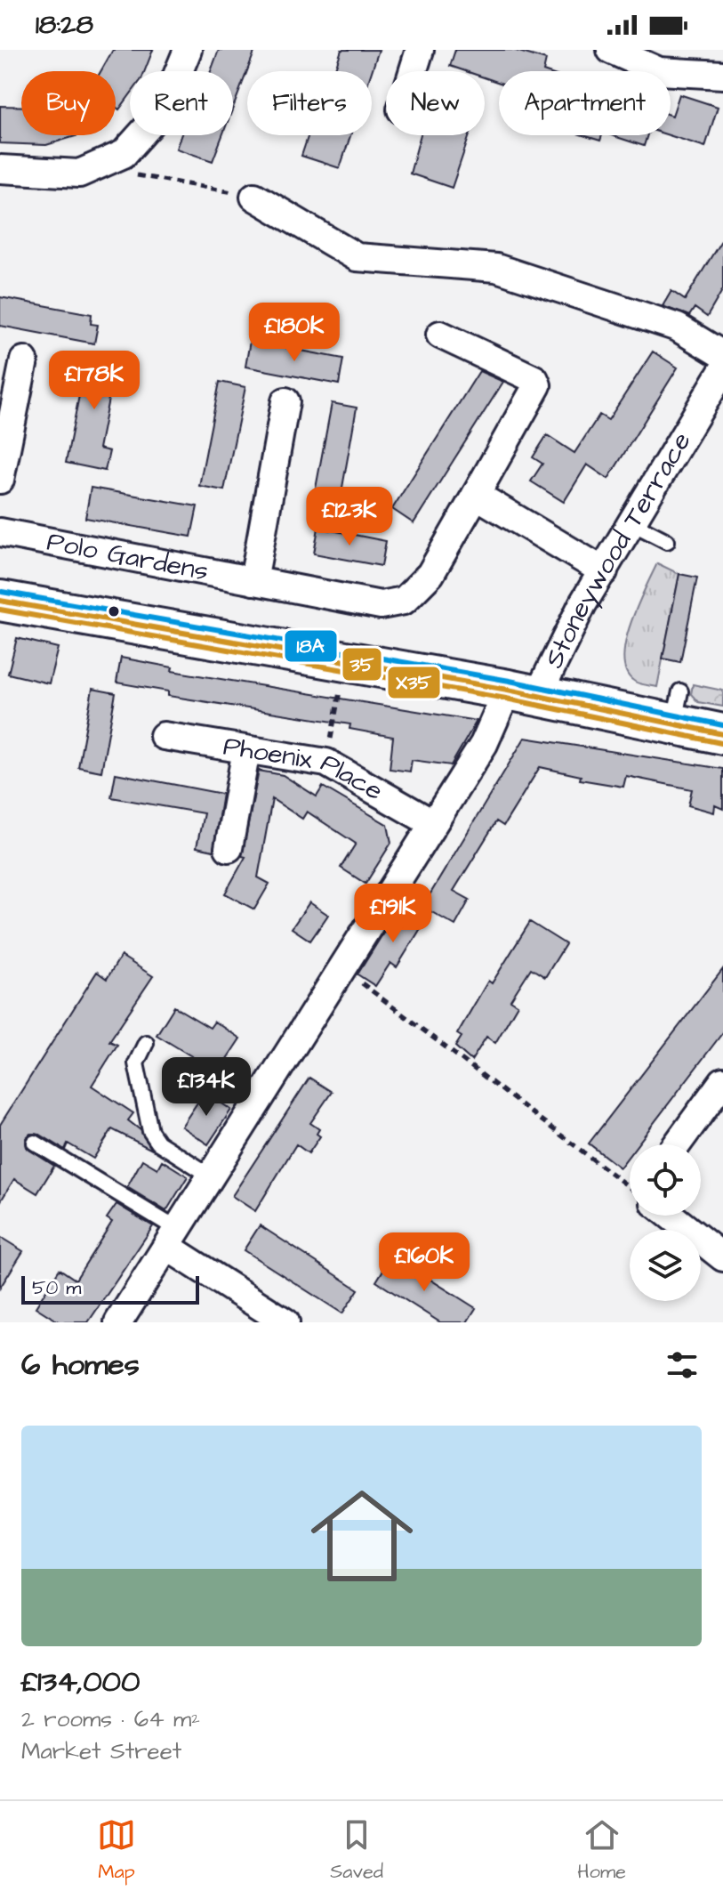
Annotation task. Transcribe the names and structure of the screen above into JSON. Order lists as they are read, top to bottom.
{
  "streets": {
    "street": ["Stoneywood Terrace", "Polo Gardens", "Phoenix Place"]
  },
  "crossings": [
    ["Stoneywood Terrace", "Phoenix Place"]
  ],
  "lines": ["transit line 18A", "transit line 35", "transit line X35"],
  "scale_bar": "50 m",
  "page": {
    "status": "18:28",
    "chip": [
      "Buy",
      "Rent",
      "Filters",
      "New",
      "Apartment"
    ],
    "price": [
      "£180K",
      "£178K",
      "£123K",
      "£191K",
      "£134K",
      "£160K"
    ],
    "scale": "50 m",
    "heading": "6 homes",
    "list": [
      {
        "name": "£134,000",
        "note": "2 rooms · 64 m² · Market Street"
      }
    ],
    "tabs": ["Map", "Saved", "Home"]
  }
}
